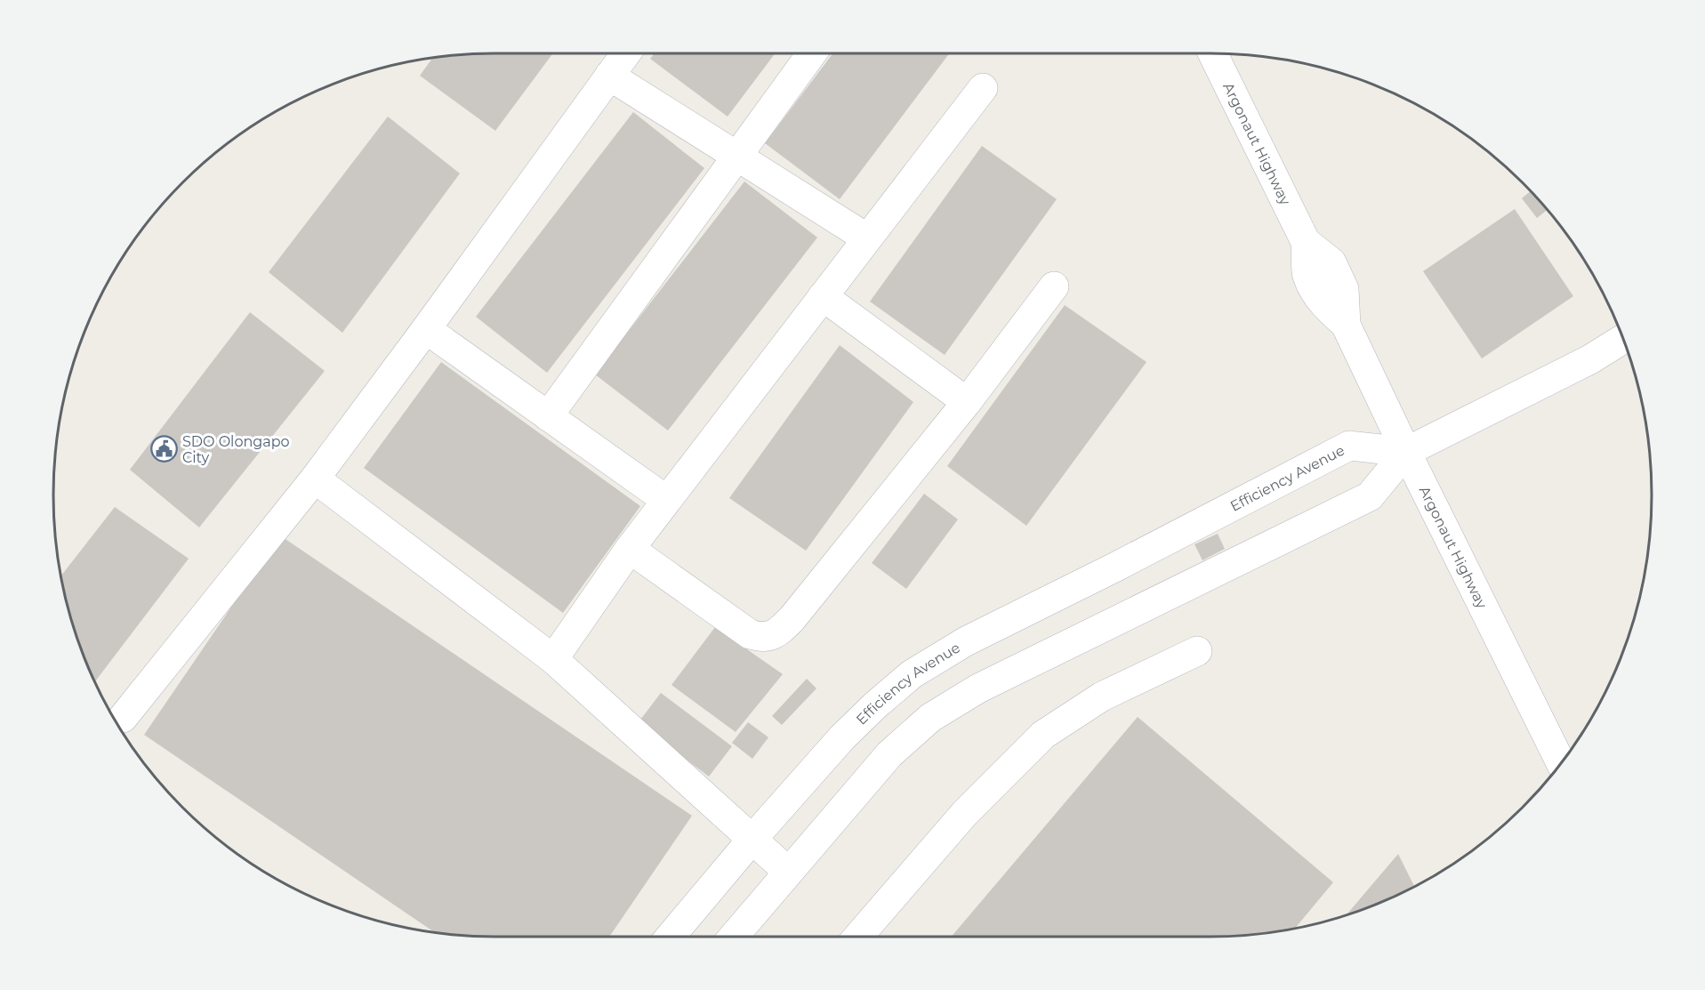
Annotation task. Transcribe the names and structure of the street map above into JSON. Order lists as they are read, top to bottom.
{
  "streets": {
    "street": ["Argonaut Highway", "Efficiency Avenue"]
  },
  "crossings": [
    ["Argonaut Highway", "Efficiency Avenue"]
  ],
  "places": {
    "public building": ["SDO Olongapo City"]
  }
}
